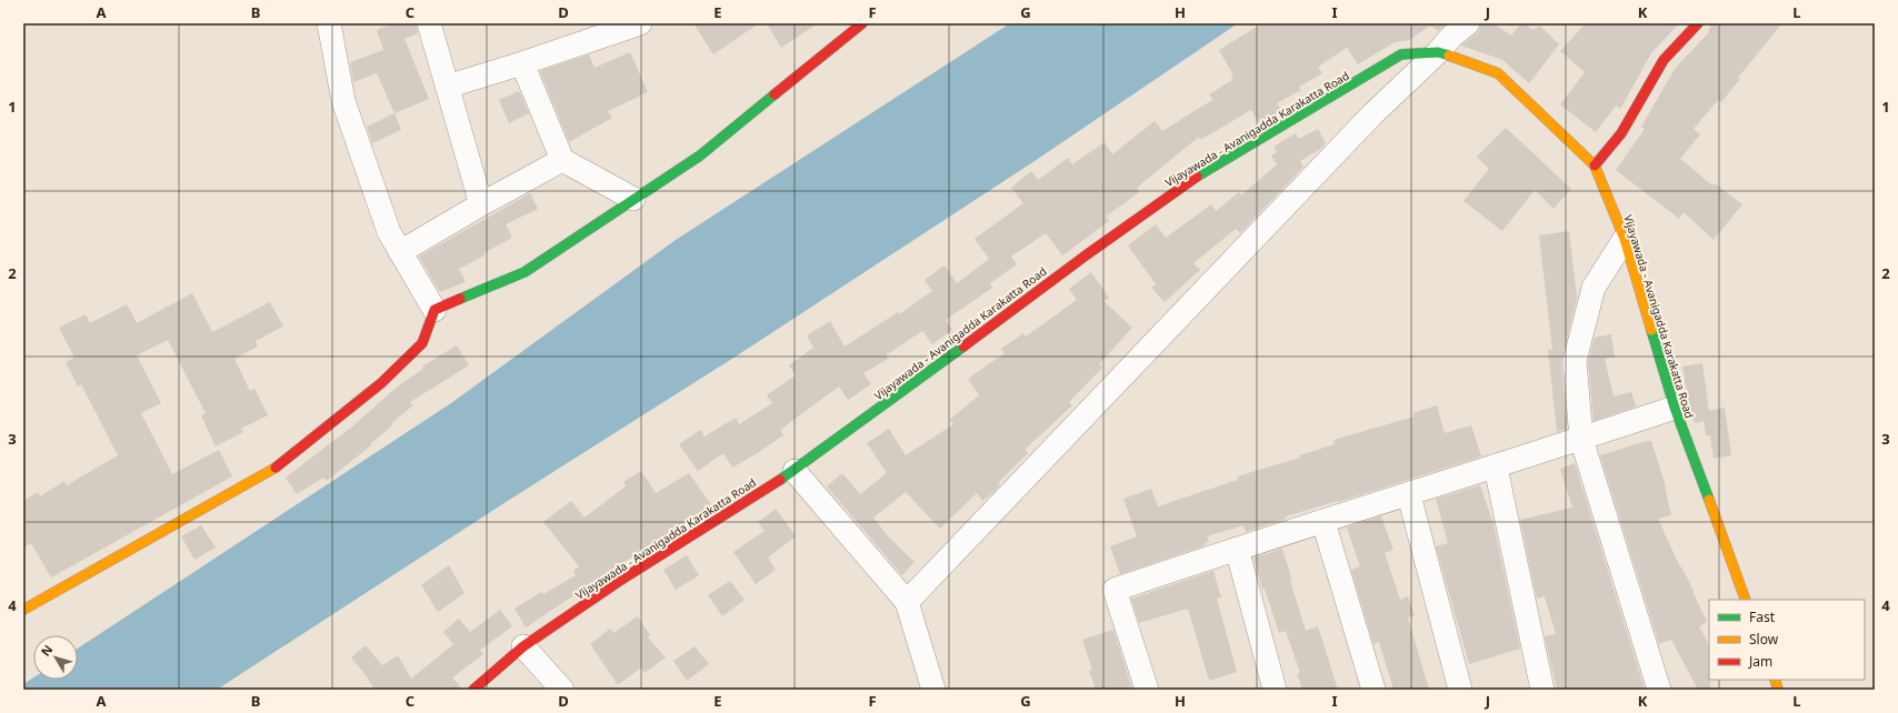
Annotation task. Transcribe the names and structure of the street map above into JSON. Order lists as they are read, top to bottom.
{
  "streets": {
    "main road": ["Vijayawada - Avanigadda Karakatta Road"]
  },
  "legend": ["Fast", "Slow", "Jam"],
  "north": "top left",
  "grid": {
    "columns": [
      "A",
      "B",
      "C",
      "D",
      "E",
      "F",
      "G",
      "H",
      "I",
      "J",
      "K",
      "L"
    ],
    "rows": [
      "1",
      "2",
      "3",
      "4"
    ]
  }
}
